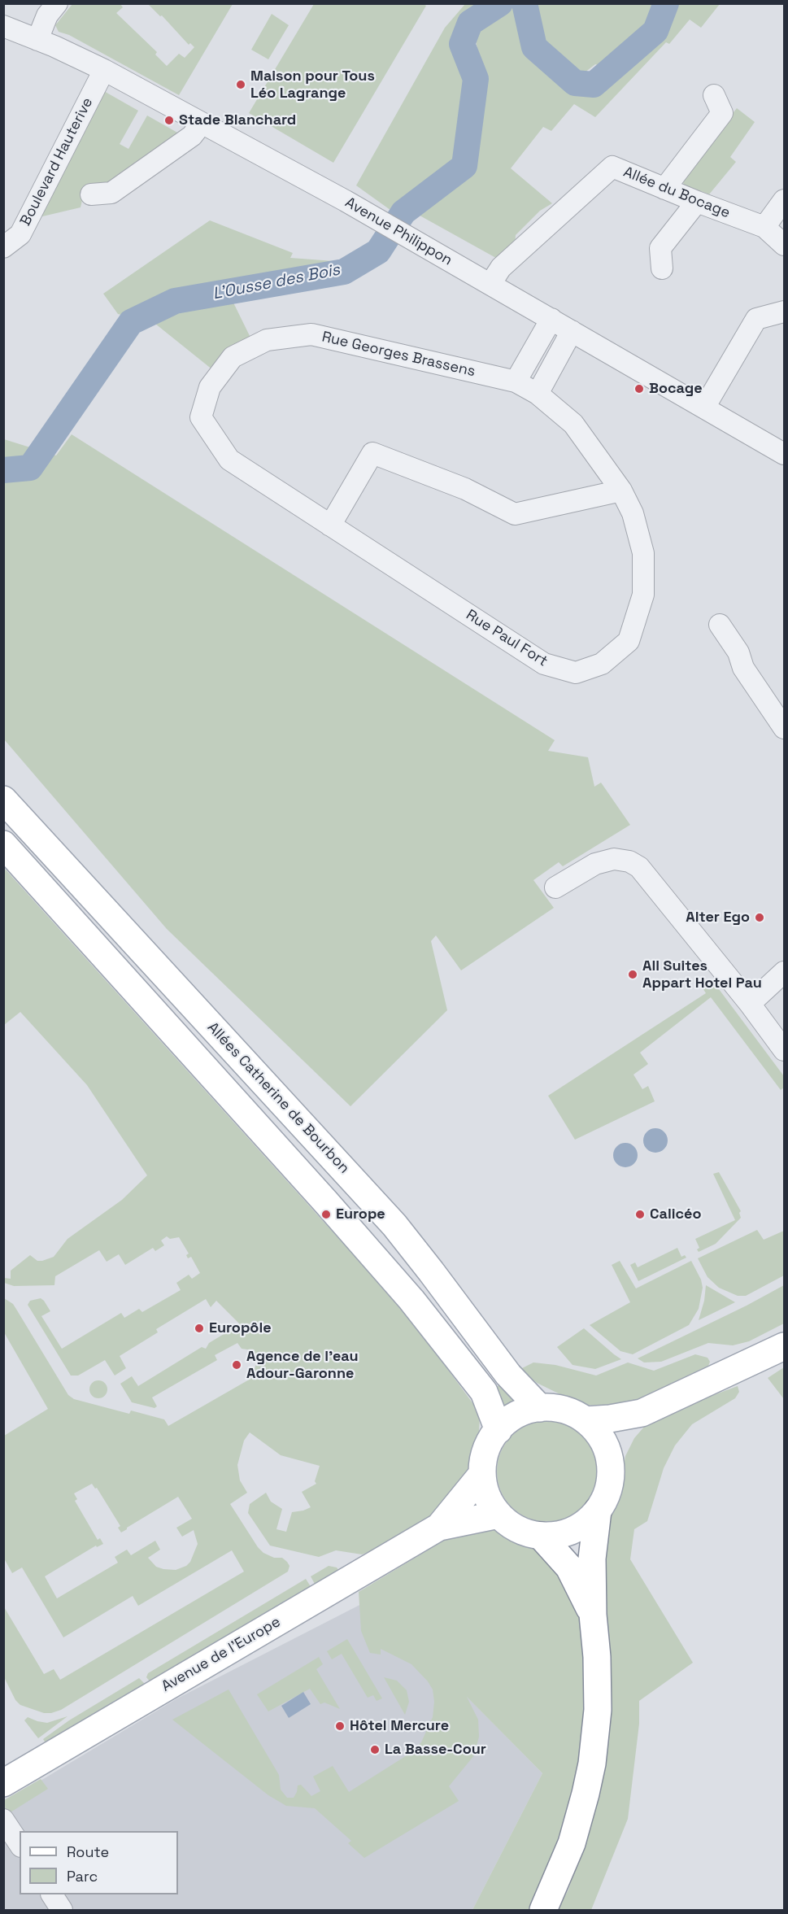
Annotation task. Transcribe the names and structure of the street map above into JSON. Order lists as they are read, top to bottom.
{
  "streets": {
    "main road": ["Allées Catherine de Bourbon", "Avenue de l'Europe"],
    "street": [
      "Boulevard Hauterive",
      "Allée du Bocage",
      "Avenue Philippon",
      "Rue Georges Brassens",
      "Rue Paul Fort"
    ]
  },
  "crossings": [
    ["Boulevard Hauterive", "Avenue Philippon"],
    ["Allée du Bocage", "Avenue Philippon"],
    ["Rue Georges Brassens", "Rue Paul Fort"],
    ["Allées Catherine de Bourbon", "Avenue de l'Europe"]
  ],
  "water": ["L'Ousse des Bois"],
  "places": [
    "Maison pour Tous Léo Lagrange",
    "Stade Blanchard",
    "Bocage",
    "Alter Ego",
    "All Suites Appart Hotel Pau",
    "Europe",
    "Calicéo",
    "Europôle",
    "Agence de l'eau Adour-Garonne",
    "Hôtel Mercure",
    "La Basse-Cour"
  ],
  "legend": ["Route", "Parc"]
}
